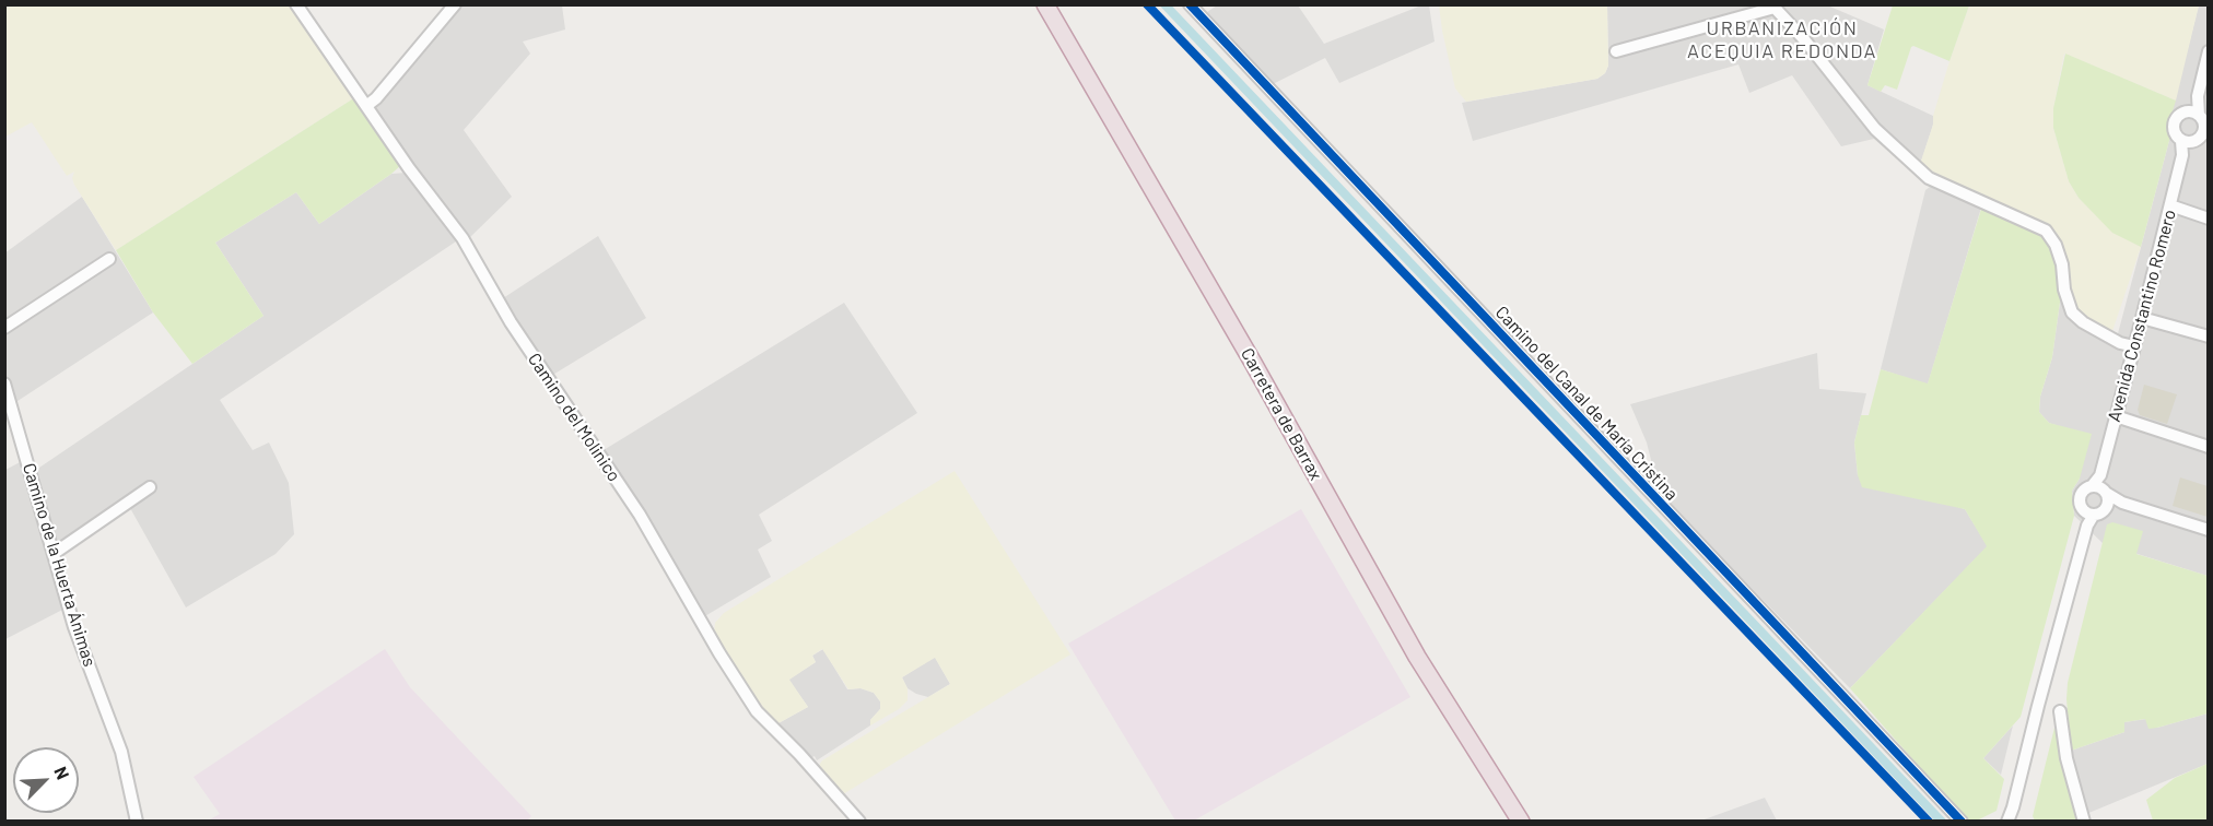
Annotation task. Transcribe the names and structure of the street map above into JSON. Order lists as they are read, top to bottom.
{
  "streets": {
    "highway": ["Carretera de Barrax"],
    "street": [
      "Avenida Constantino Romero",
      "Camino del Canal de María Cristina",
      "Camino del Molinico",
      "Camino de la Huerta Ánimas"
    ]
  },
  "districts": ["URBANIZACIÓN ACEQUIA REDONDA"],
  "north": "top right"
}
